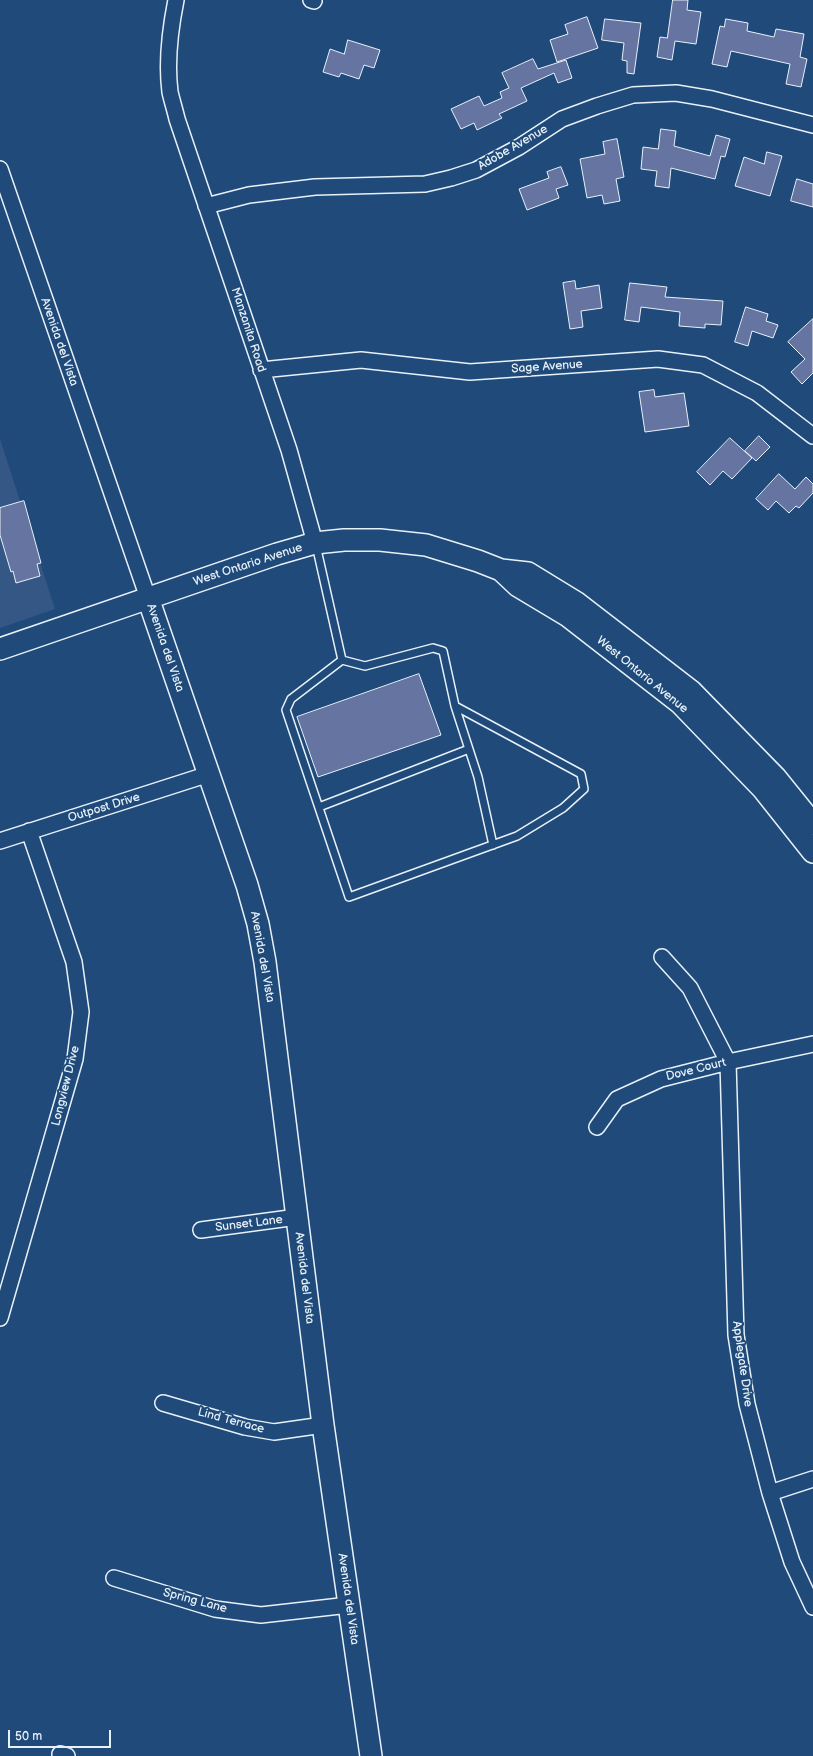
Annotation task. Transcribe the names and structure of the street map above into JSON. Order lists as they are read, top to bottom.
{
  "streets": {
    "main road": ["Avenida del Vista", "West Ontario Avenue"],
    "street": [
      "Adobe Avenue",
      "Manzanita Road",
      "Sage Avenue",
      "Outpost Drive",
      "Dove Court",
      "Longview Drive",
      "Sunset Lane",
      "Applegate Drive",
      "Lind Terrace",
      "Spring Lane"
    ]
  },
  "crossings": [
    ["Adobe Avenue", "Manzanita Road"],
    ["Manzanita Road", "Sage Avenue"],
    ["Manzanita Road", "West Ontario Avenue"],
    ["Avenida del Vista", "West Ontario Avenue"],
    ["Avenida del Vista", "Outpost Drive"],
    ["Avenida del Vista", "Sunset Lane"],
    ["Avenida del Vista", "Lind Terrace"],
    ["Avenida del Vista", "Spring Lane"],
    ["Outpost Drive", "Longview Drive"],
    ["Dove Court", "Applegate Drive"]
  ],
  "scale_bar": "50 m"
}
